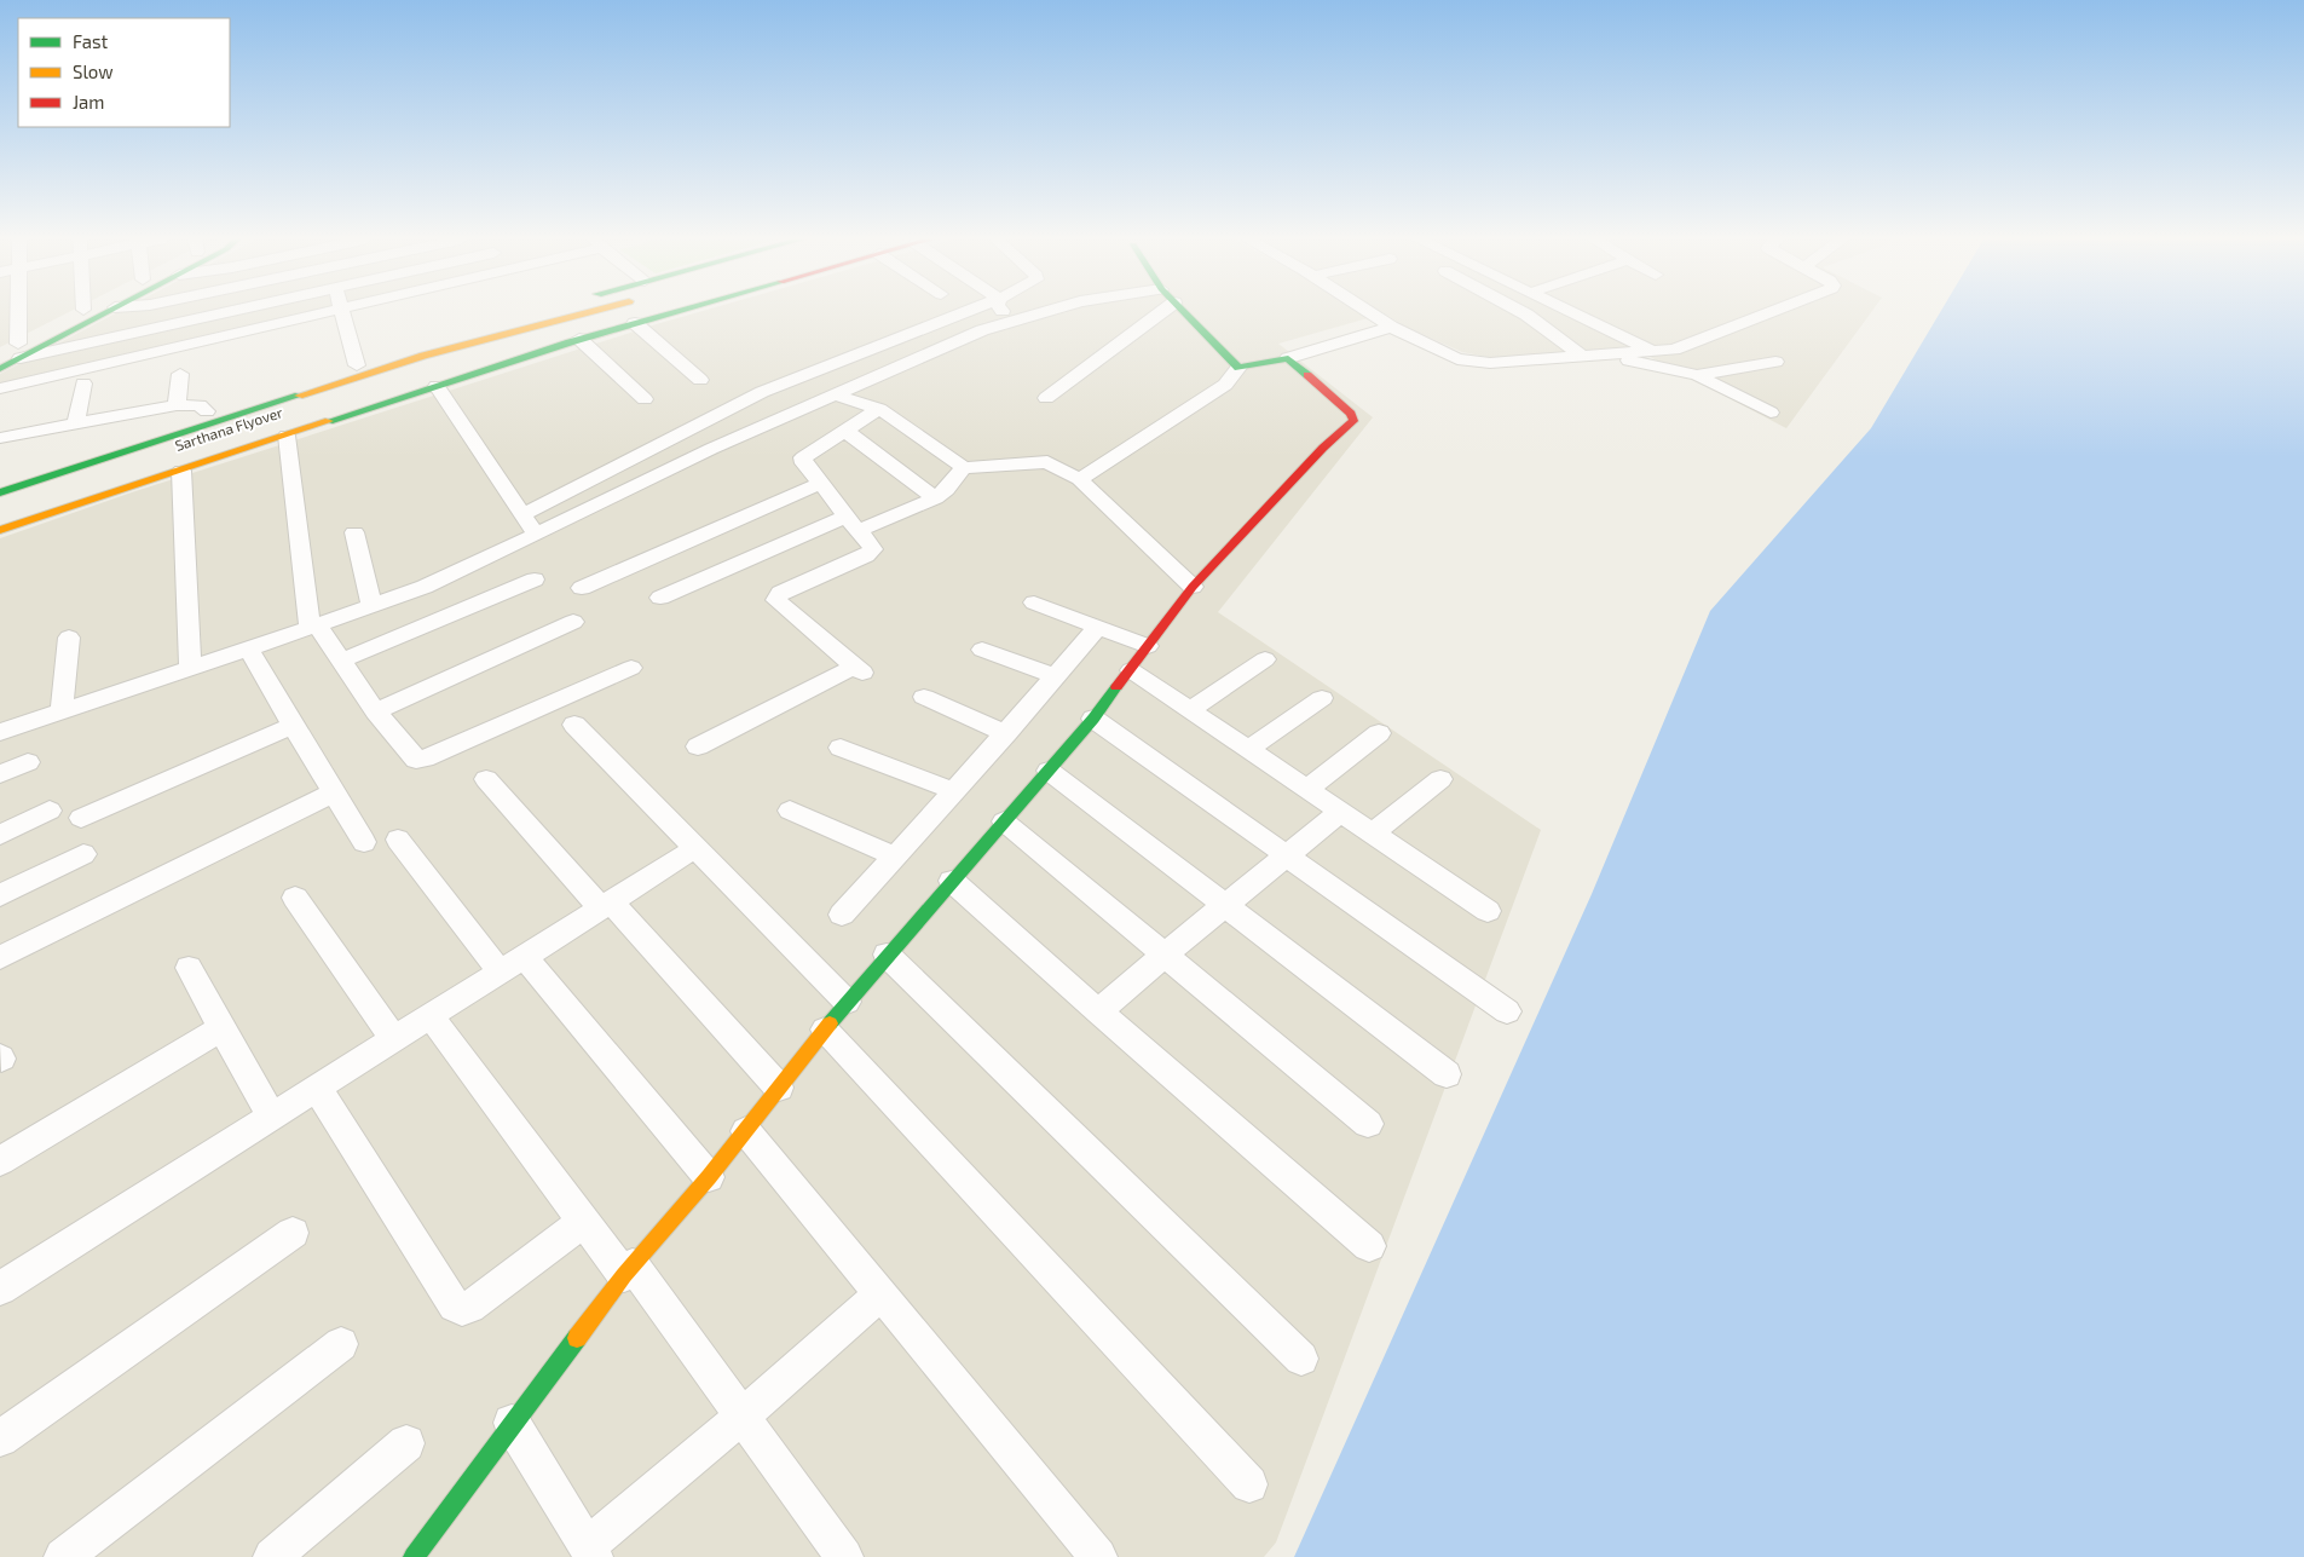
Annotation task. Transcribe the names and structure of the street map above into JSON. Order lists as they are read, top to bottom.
{
  "streets": {
    "main road": ["Sarthana Flyover"]
  },
  "legend": ["Fast", "Slow", "Jam"]
}
